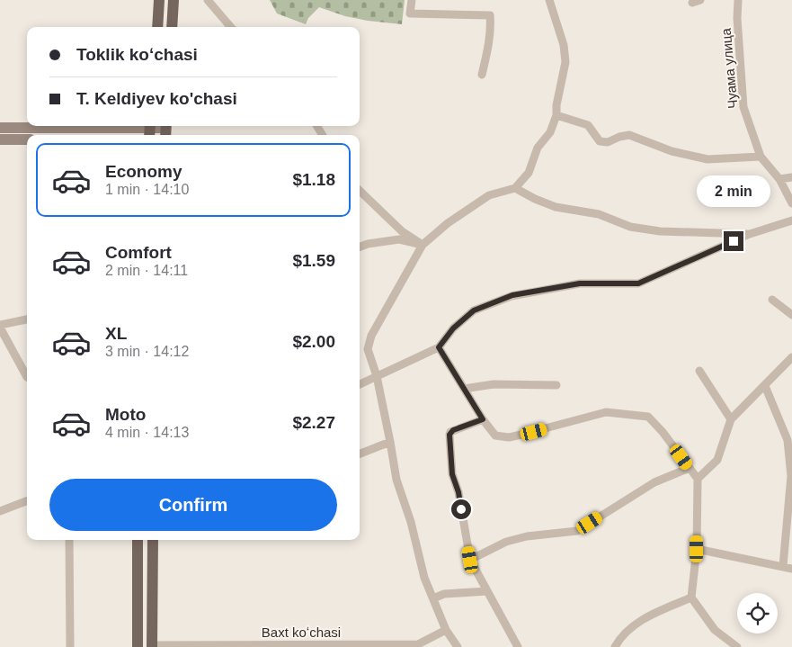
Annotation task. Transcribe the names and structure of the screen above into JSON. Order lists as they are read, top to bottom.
{
  "streets": {
    "street": ["Чуама улица", "Baxt koʻchasi"]
  },
  "page": {
    "banner": ["Toklik koʻchasi", "T. Keldiyev ko'chasi"],
    "list": [
      {
        "name": "Economy",
        "note": "1 min · 14:10",
        "value": "$1.18"
      },
      {
        "name": "Comfort",
        "note": "2 min · 14:11",
        "value": "$1.59"
      },
      {
        "name": "XL",
        "note": "3 min · 14:12",
        "value": "$2.00"
      },
      {
        "name": "Moto",
        "note": "4 min · 14:13",
        "value": "$2.27"
      }
    ],
    "bubble": "2 min",
    "buttons": "Confirm"
  }
}
